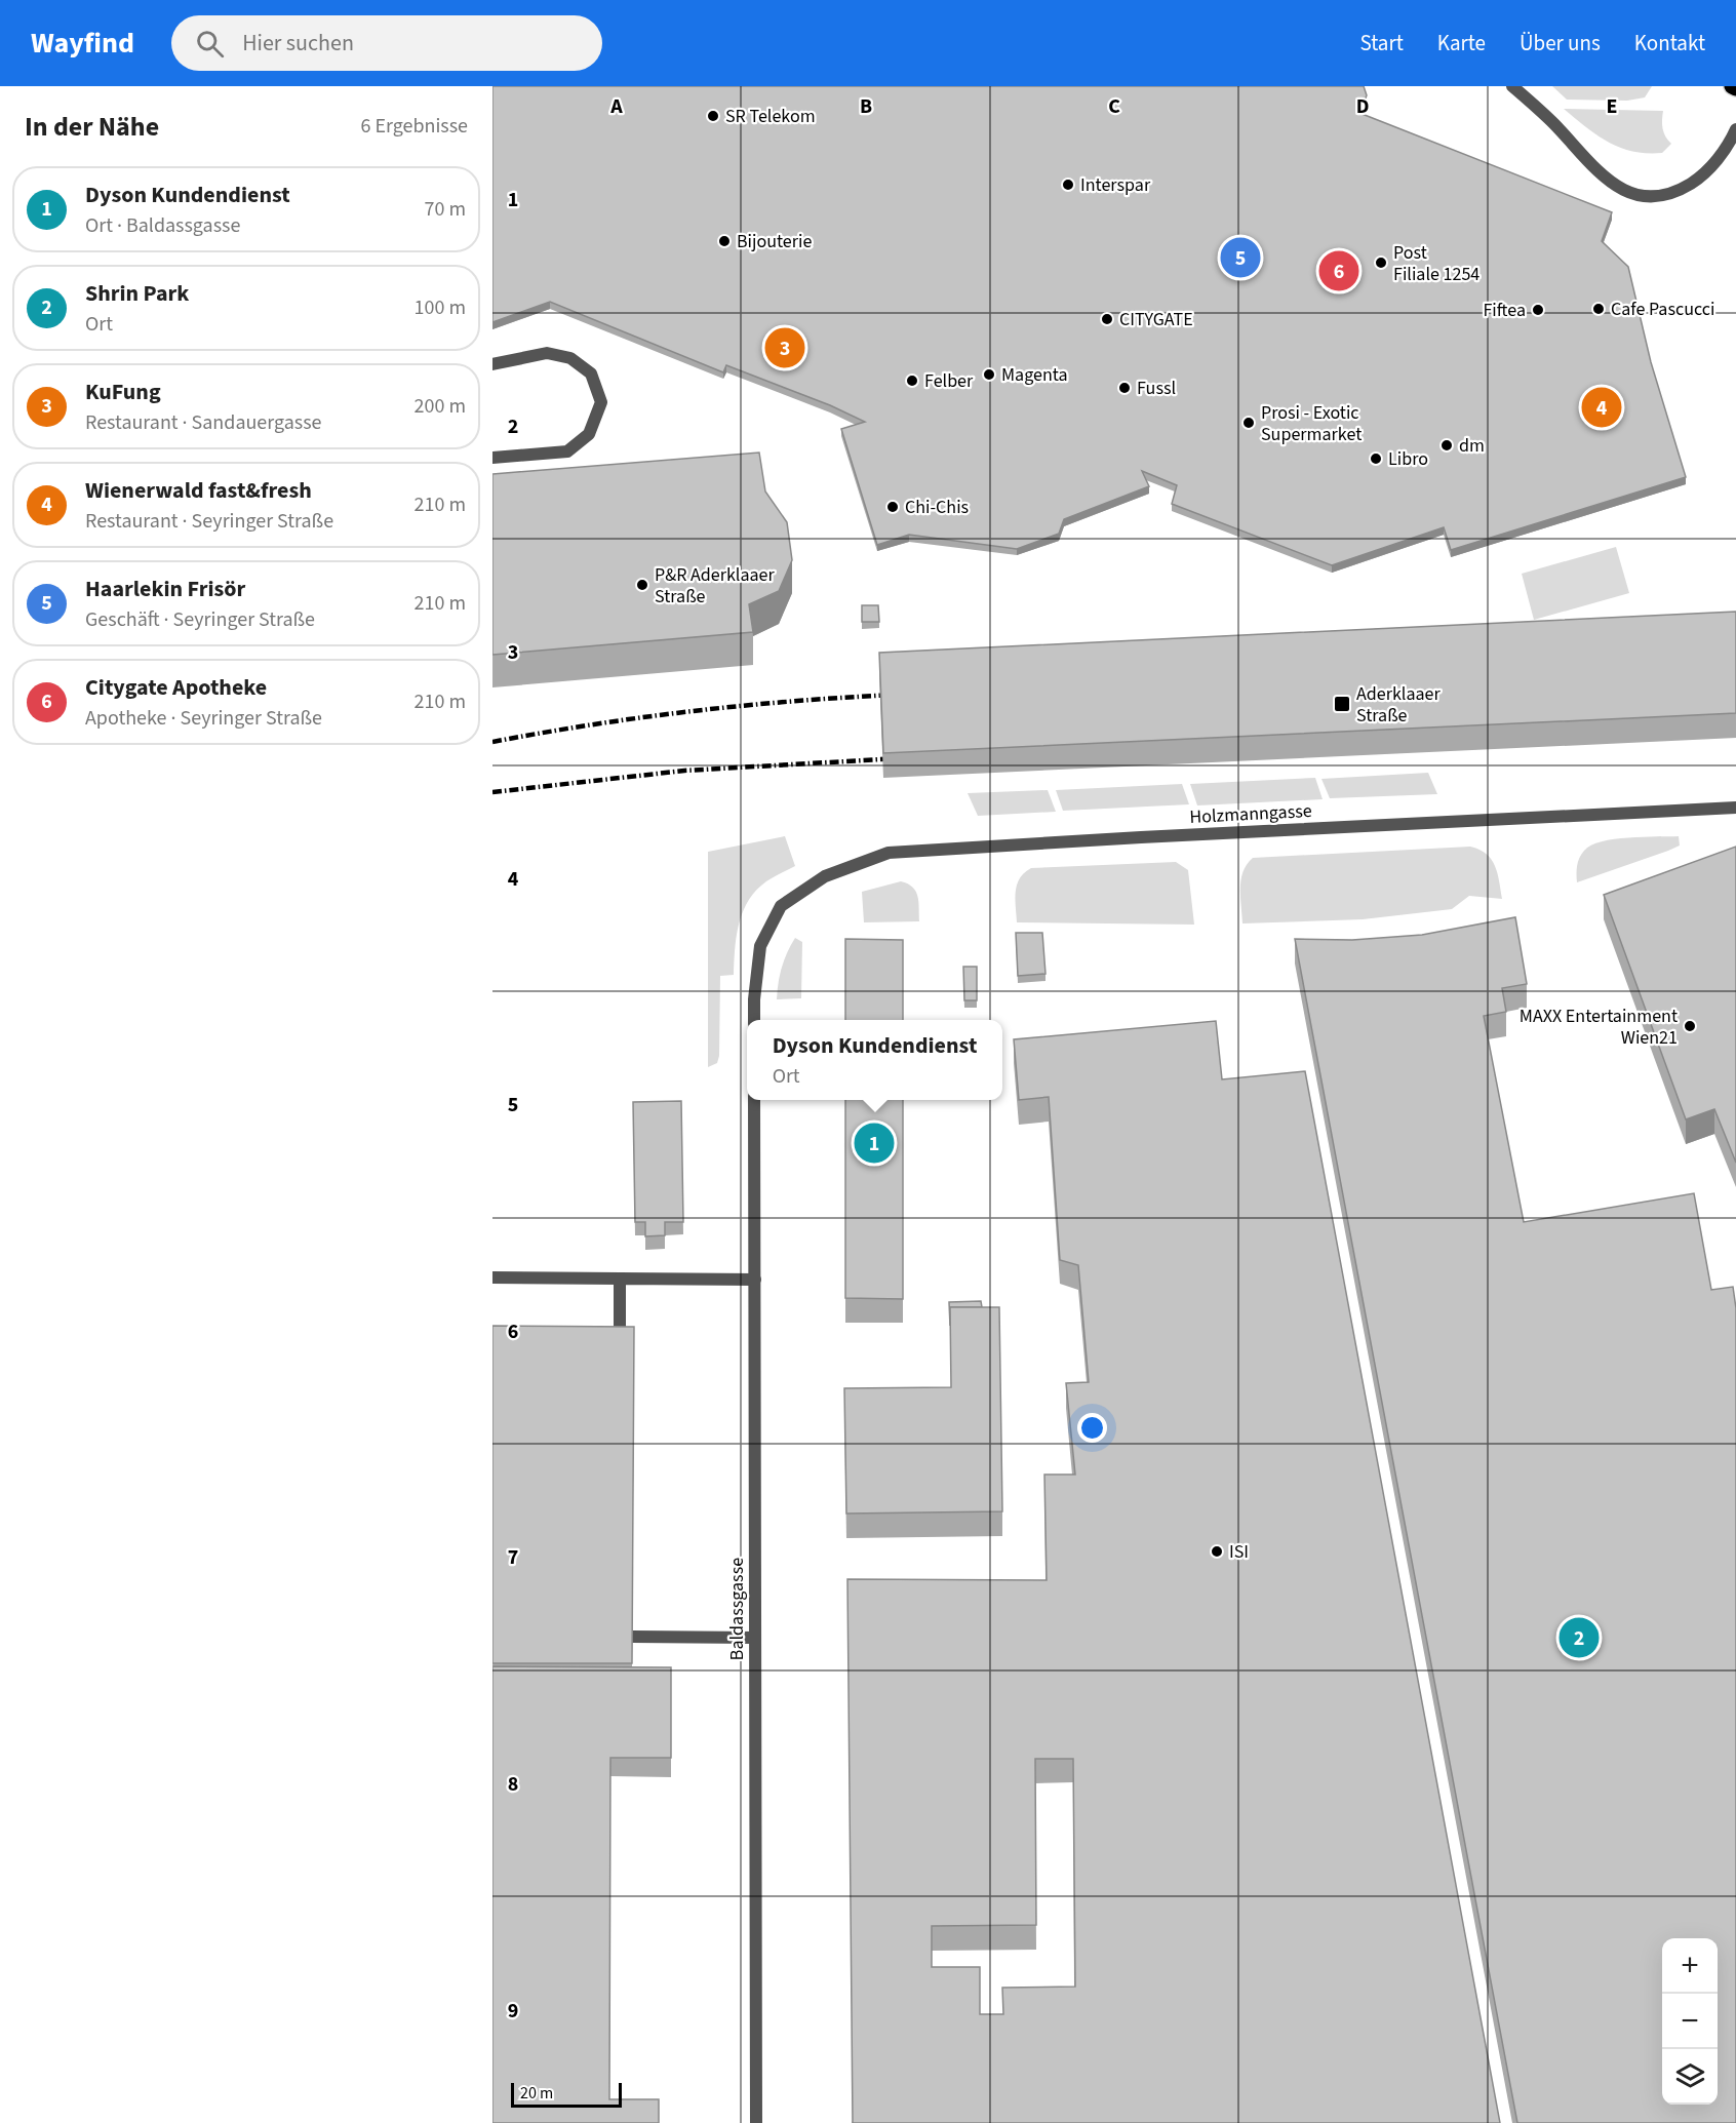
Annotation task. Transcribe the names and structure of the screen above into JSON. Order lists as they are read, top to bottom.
{
  "streets": {
    "street": ["Holzmanngasse", "Baldassgasse"]
  },
  "places": {
    "other": [
      "SR Telekom",
      "Interspar",
      "Bijouterie",
      "Post Filiale 1254",
      "Cafe Pascucci",
      "Fiftea",
      "CITYGATE",
      "Magenta",
      "Felber",
      "Fussl",
      "Prosi - Exotic Supermarket",
      "dm",
      "Libro",
      "Chi-Chis",
      "P&R Aderklaaer Straße",
      "MAXX Entertainment Wien21",
      "ISI"
    ],
    "transit": ["Aderklaaer Straße"]
  },
  "scale_bar": "20 m",
  "page": {
    "header": "Wayfind",
    "search": "Hier suchen",
    "nav": [
      "Start",
      "Karte",
      "Über uns",
      "Kontakt"
    ],
    "heading": ["In der Nähe", "6 Ergebnisse"],
    "list": [
      {
        "mark": "1",
        "name": "Dyson Kundendienst",
        "note": "Ort · Baldassgasse",
        "value": "70 m"
      },
      {
        "mark": "2",
        "name": "Shrin Park",
        "note": "Ort",
        "value": "100 m"
      },
      {
        "mark": "3",
        "name": "KuFung",
        "note": "Restaurant · Sandauergasse",
        "value": "200 m"
      },
      {
        "mark": "4",
        "name": "Wienerwald fast&fresh",
        "note": "Restaurant · Seyringer Straße",
        "value": "210 m"
      },
      {
        "mark": "5",
        "name": "Haarlekin Frisör",
        "note": "Geschäft · Seyringer Straße",
        "value": "210 m"
      },
      {
        "mark": "6",
        "name": "Citygate Apotheke",
        "note": "Apotheke · Seyringer Straße",
        "value": "210 m"
      }
    ],
    "pins": [
      "5",
      "6",
      "3",
      "4",
      "1",
      "2"
    ],
    "popup": ["Dyson Kundendienst", "Ort"],
    "map_buttons": ["+", "−"],
    "scale": "20 m"
  },
  "grid": {
    "columns": [
      "A",
      "B",
      "C",
      "D",
      "E"
    ],
    "rows": [
      "1",
      "2",
      "3",
      "4",
      "5",
      "6",
      "7",
      "8",
      "9"
    ]
  }
}
